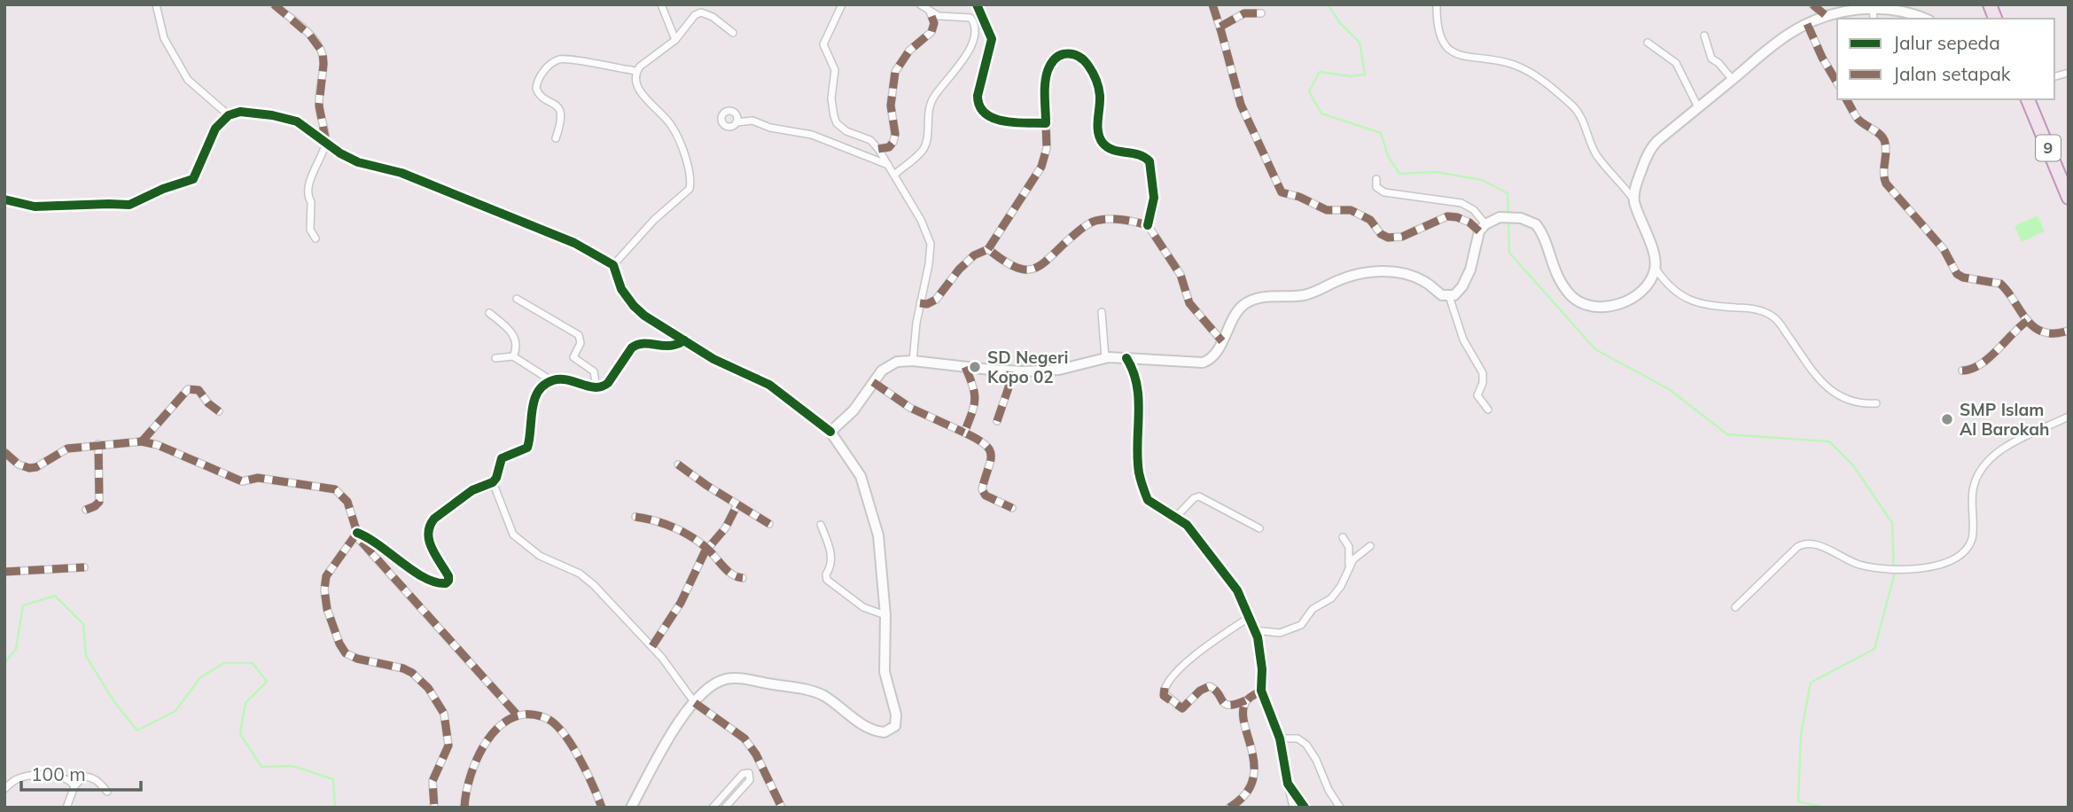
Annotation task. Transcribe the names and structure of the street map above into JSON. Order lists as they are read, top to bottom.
{
  "streets": {
    "highway": ["9"]
  },
  "places": ["SD Negeri Kopo 02", "SMP Islam Al Barokah"],
  "legend": ["Jalur sepeda", "Jalan setapak"],
  "scale_bar": "100 m"
}
